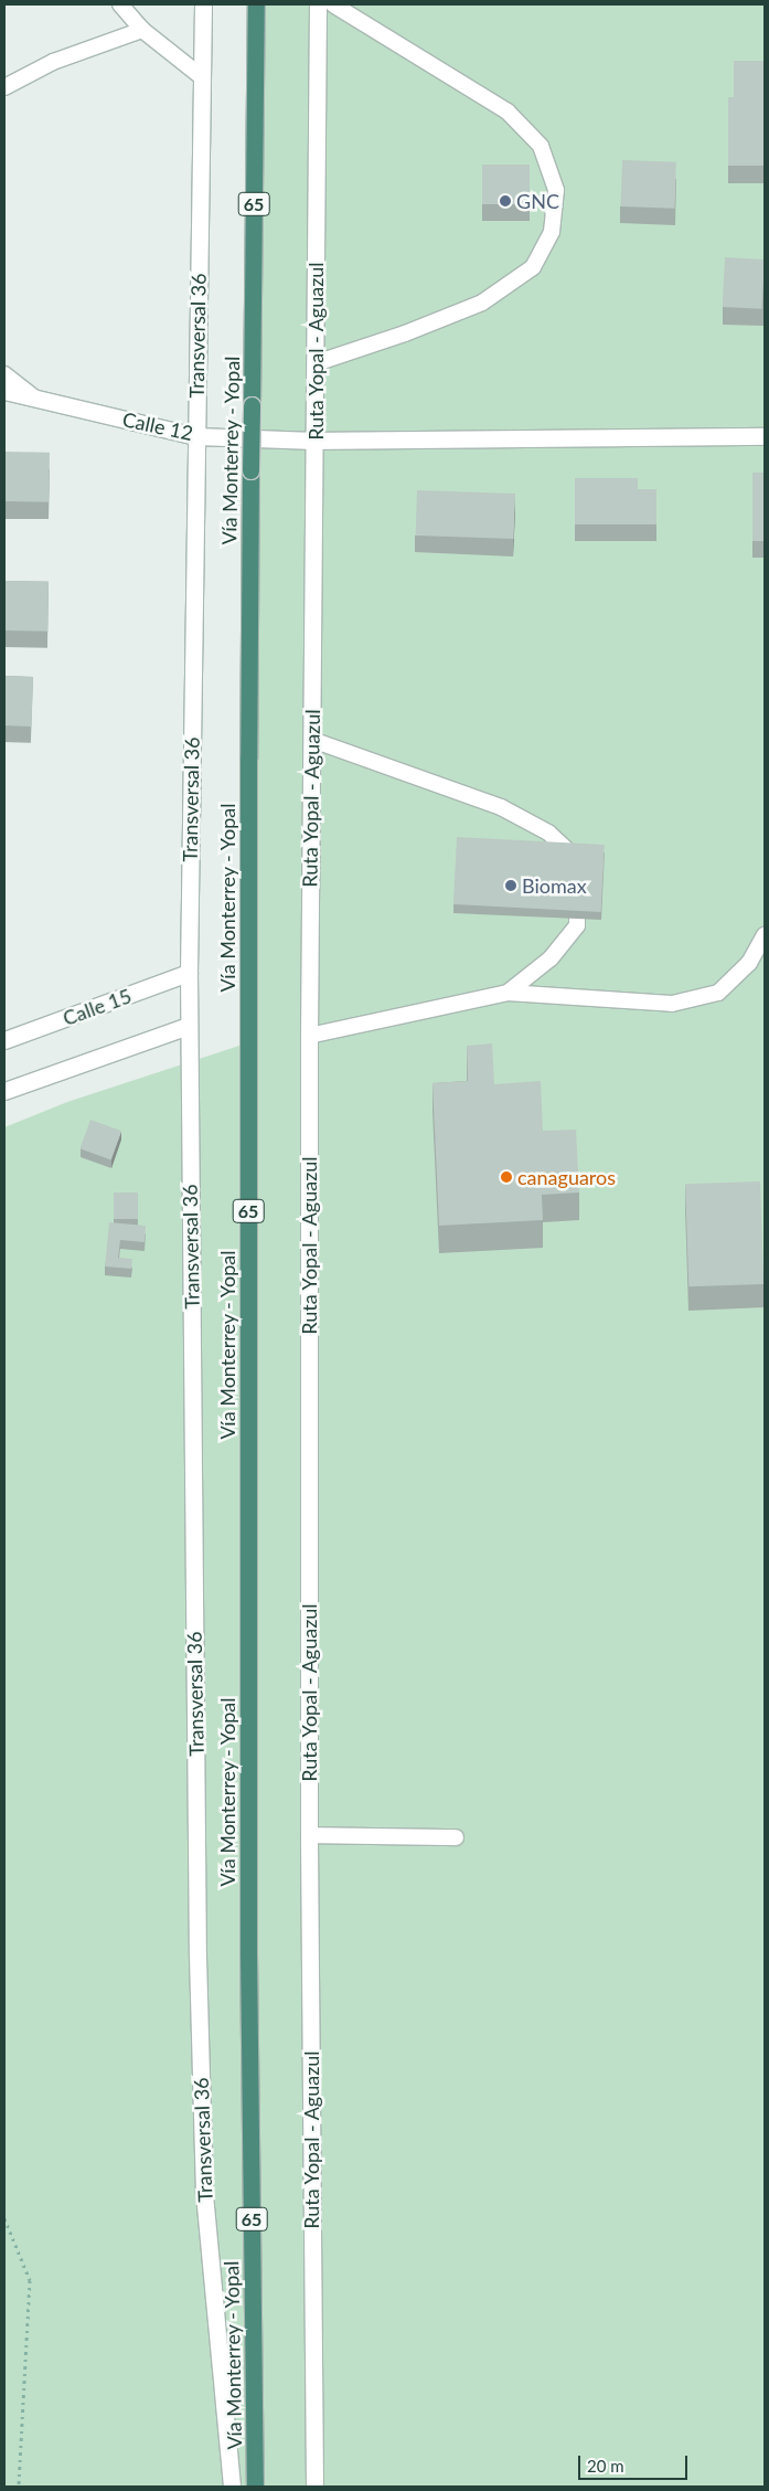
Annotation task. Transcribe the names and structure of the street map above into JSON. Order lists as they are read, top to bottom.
{
  "streets": {
    "highway": ["65", "Vía Monterrey - Yopal"],
    "street": ["Transversal 36", "Calle 12", "Calle 15"],
    "lane": ["Ruta Yopal - Aguazul"]
  },
  "crossings": [
    ["Transversal 36", "Calle 12"],
    ["Transversal 36", "Calle 15"],
    ["Ruta Yopal - Aguazul", "Calle 12"]
  ],
  "places": ["GNC", "Biomax", "canaguaros"],
  "scale_bar": "20 m"
}
